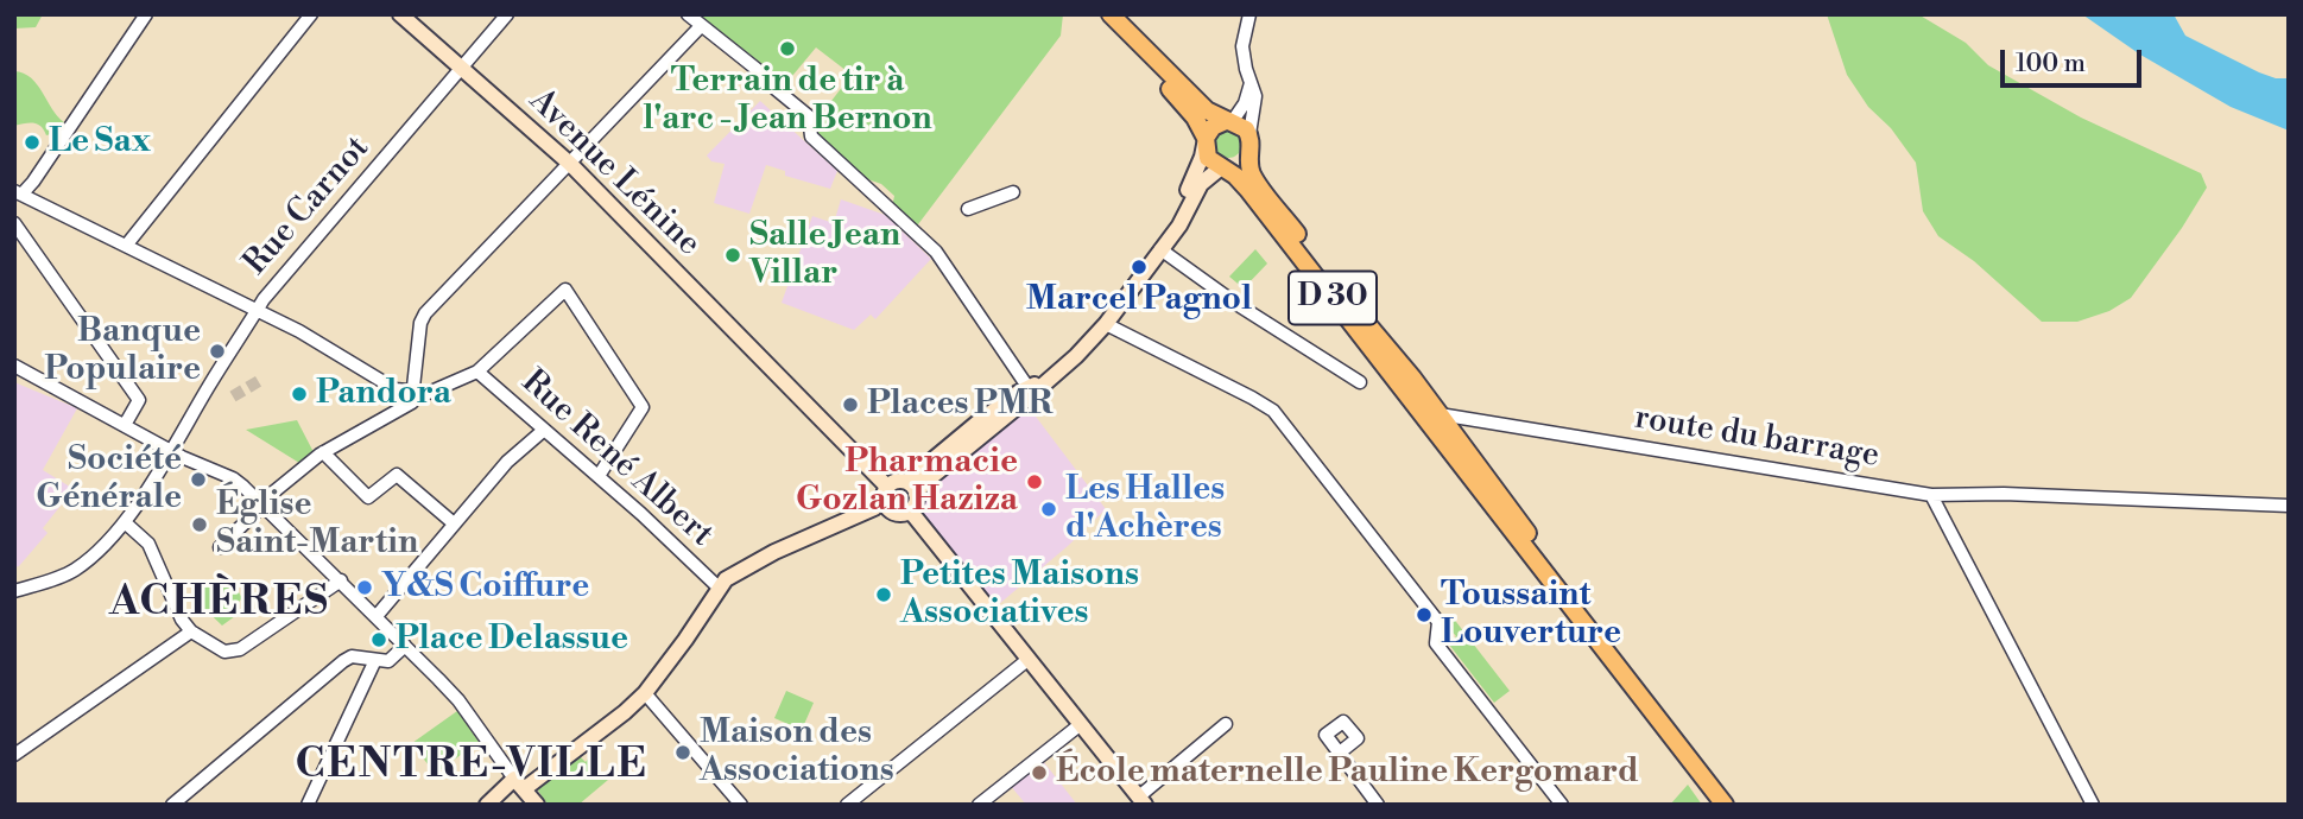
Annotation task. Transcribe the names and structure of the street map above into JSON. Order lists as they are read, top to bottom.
{
  "streets": {
    "main road": ["D 30"],
    "street": [
      "Avenue Lénine",
      "Rue Carnot",
      "route du barrage",
      "Rue René Albert"
    ]
  },
  "crossings": [
    ["Avenue Lénine", "Rue Carnot"],
    ["D 30", "route du barrage"]
  ],
  "districts": ["ACHÈRES", "CENTRE-VILLE"],
  "places": [
    "Terrain de tir à l'arc - Jean Bernon",
    "Le Sax",
    "Salle Jean Villar",
    "Marcel Pagnol",
    "Banque Populaire",
    "Pandora",
    "Places PMR",
    "Société Générale",
    "Pharmacie Gozlan Haziza",
    "Les Halles d'Achères",
    "Église Saint-Martin",
    "Y&S Coiffure",
    "Petites Maisons Associatives",
    "Toussaint Louverture",
    "Place Delassue",
    "Maison des Associations",
    "École maternelle Pauline Kergomard"
  ],
  "scale_bar": "100 m"
}
